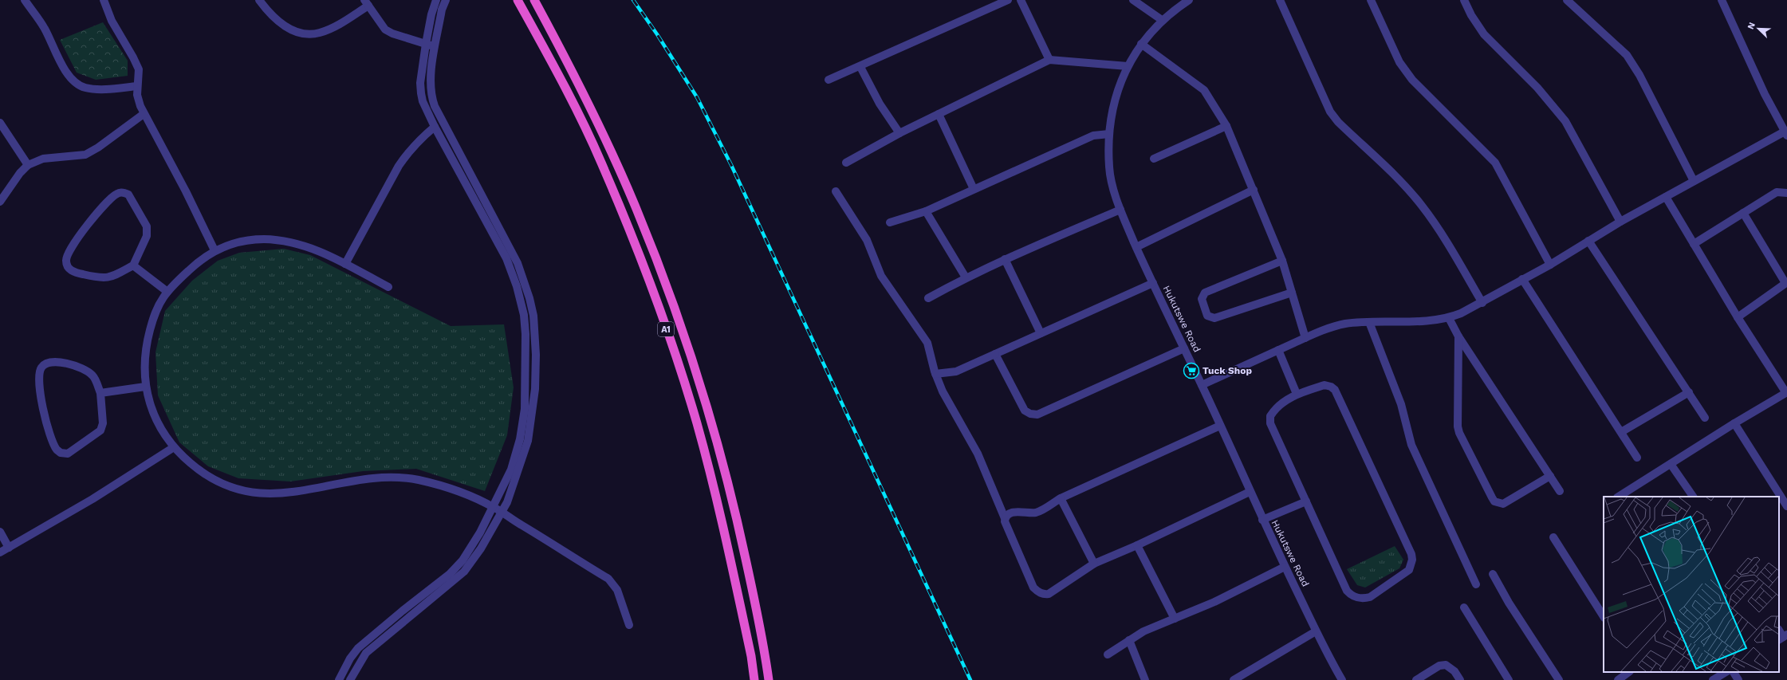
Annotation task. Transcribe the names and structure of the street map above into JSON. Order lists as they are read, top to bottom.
{
  "streets": {
    "highway": ["A1"],
    "street": ["Hukutswe Road"]
  },
  "places": {
    "supermarket": ["Tuck Shop"]
  },
  "north": "top left"
}
